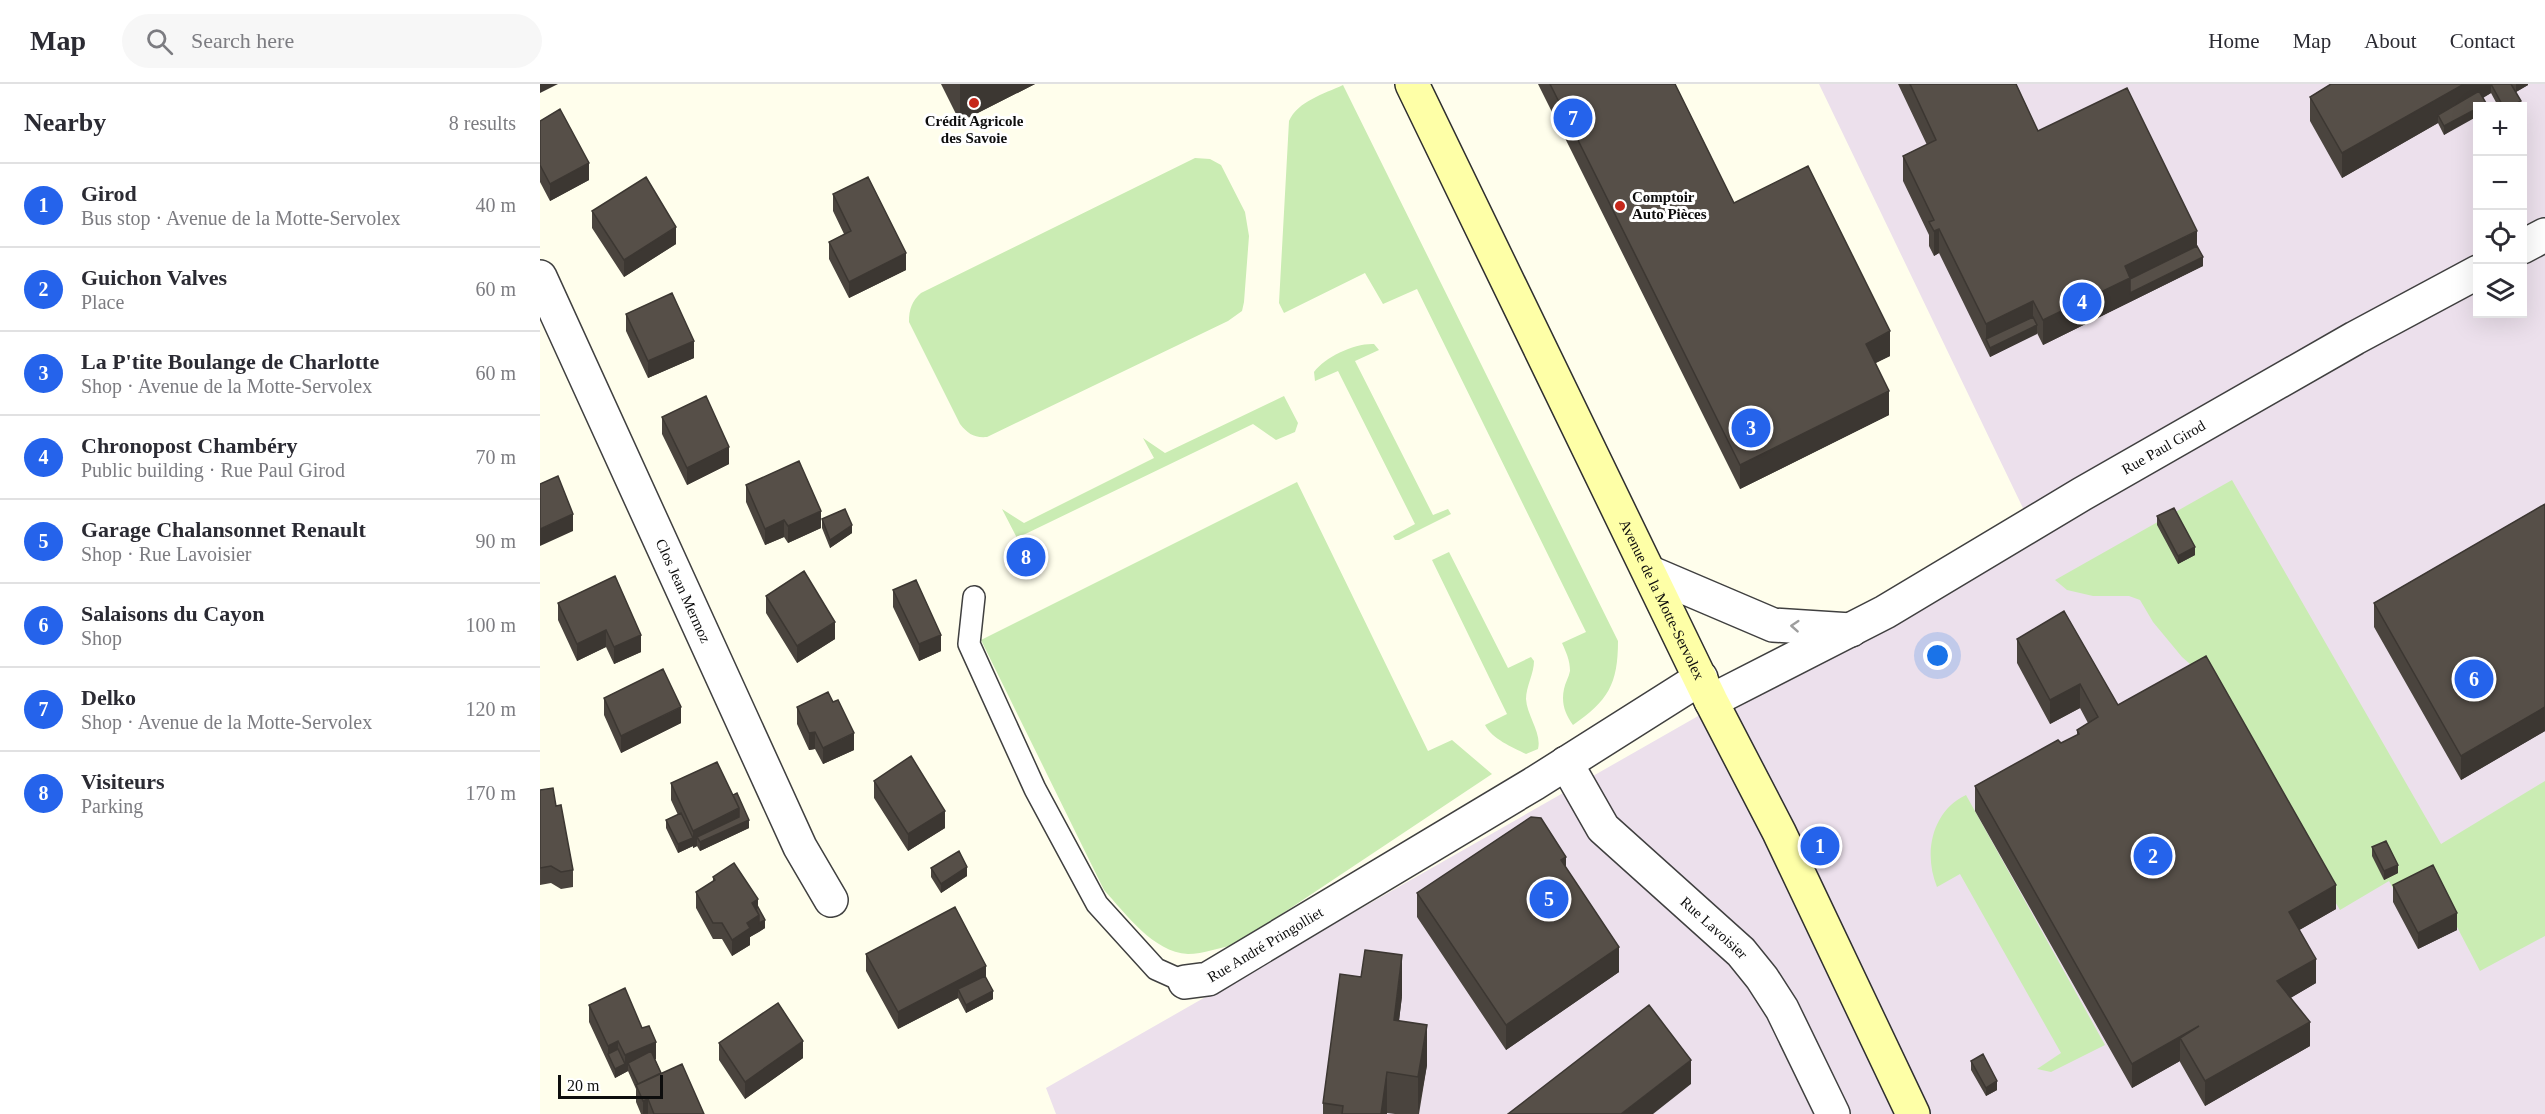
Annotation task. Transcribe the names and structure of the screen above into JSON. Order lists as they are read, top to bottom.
{
  "streets": {
    "main road": ["Avenue de la Motte-Servolex"],
    "street": [
      "Rue Paul Girod",
      "Clos Jean Mermoz",
      "Rue Lavoisier",
      "Rue André Pringolliet"
    ]
  },
  "crossings": [
    ["Rue Paul Girod", "Avenue de la Motte-Servolex"],
    ["Rue Paul Girod", "Rue André Pringolliet"],
    ["Avenue de la Motte-Servolex", "Rue André Pringolliet"],
    ["Rue Lavoisier", "Rue André Pringolliet"]
  ],
  "places": ["Crédit Agricole des Savoie", "Comptoir Auto Pièces"],
  "scale_bar": "20 m",
  "page": {
    "header": "Map",
    "search": "Search here",
    "nav": [
      "Home",
      "Map",
      "About",
      "Contact"
    ],
    "heading": ["Nearby", "8 results"],
    "pins": [
      "7",
      "4",
      "3",
      "8",
      "6",
      "1",
      "2",
      "5"
    ],
    "map_buttons": ["+", "−"],
    "list": [
      {
        "mark": "1",
        "name": "Girod",
        "note": "Bus stop · Avenue de la Motte-Servolex",
        "value": "40 m"
      },
      {
        "mark": "2",
        "name": "Guichon Valves",
        "note": "Place",
        "value": "60 m"
      },
      {
        "mark": "3",
        "name": "La P'tite Boulange de Charlotte",
        "note": "Shop · Avenue de la Motte-Servolex",
        "value": "60 m"
      },
      {
        "mark": "4",
        "name": "Chronopost Chambéry",
        "note": "Public building · Rue Paul Girod",
        "value": "70 m"
      },
      {
        "mark": "5",
        "name": "Garage Chalansonnet Renault",
        "note": "Shop · Rue Lavoisier",
        "value": "90 m"
      },
      {
        "mark": "6",
        "name": "Salaisons du Cayon",
        "note": "Shop",
        "value": "100 m"
      },
      {
        "mark": "7",
        "name": "Delko",
        "note": "Shop · Avenue de la Motte-Servolex",
        "value": "120 m"
      },
      {
        "mark": "8",
        "name": "Visiteurs",
        "note": "Parking",
        "value": "170 m"
      }
    ],
    "scale": "20 m"
  }
}
